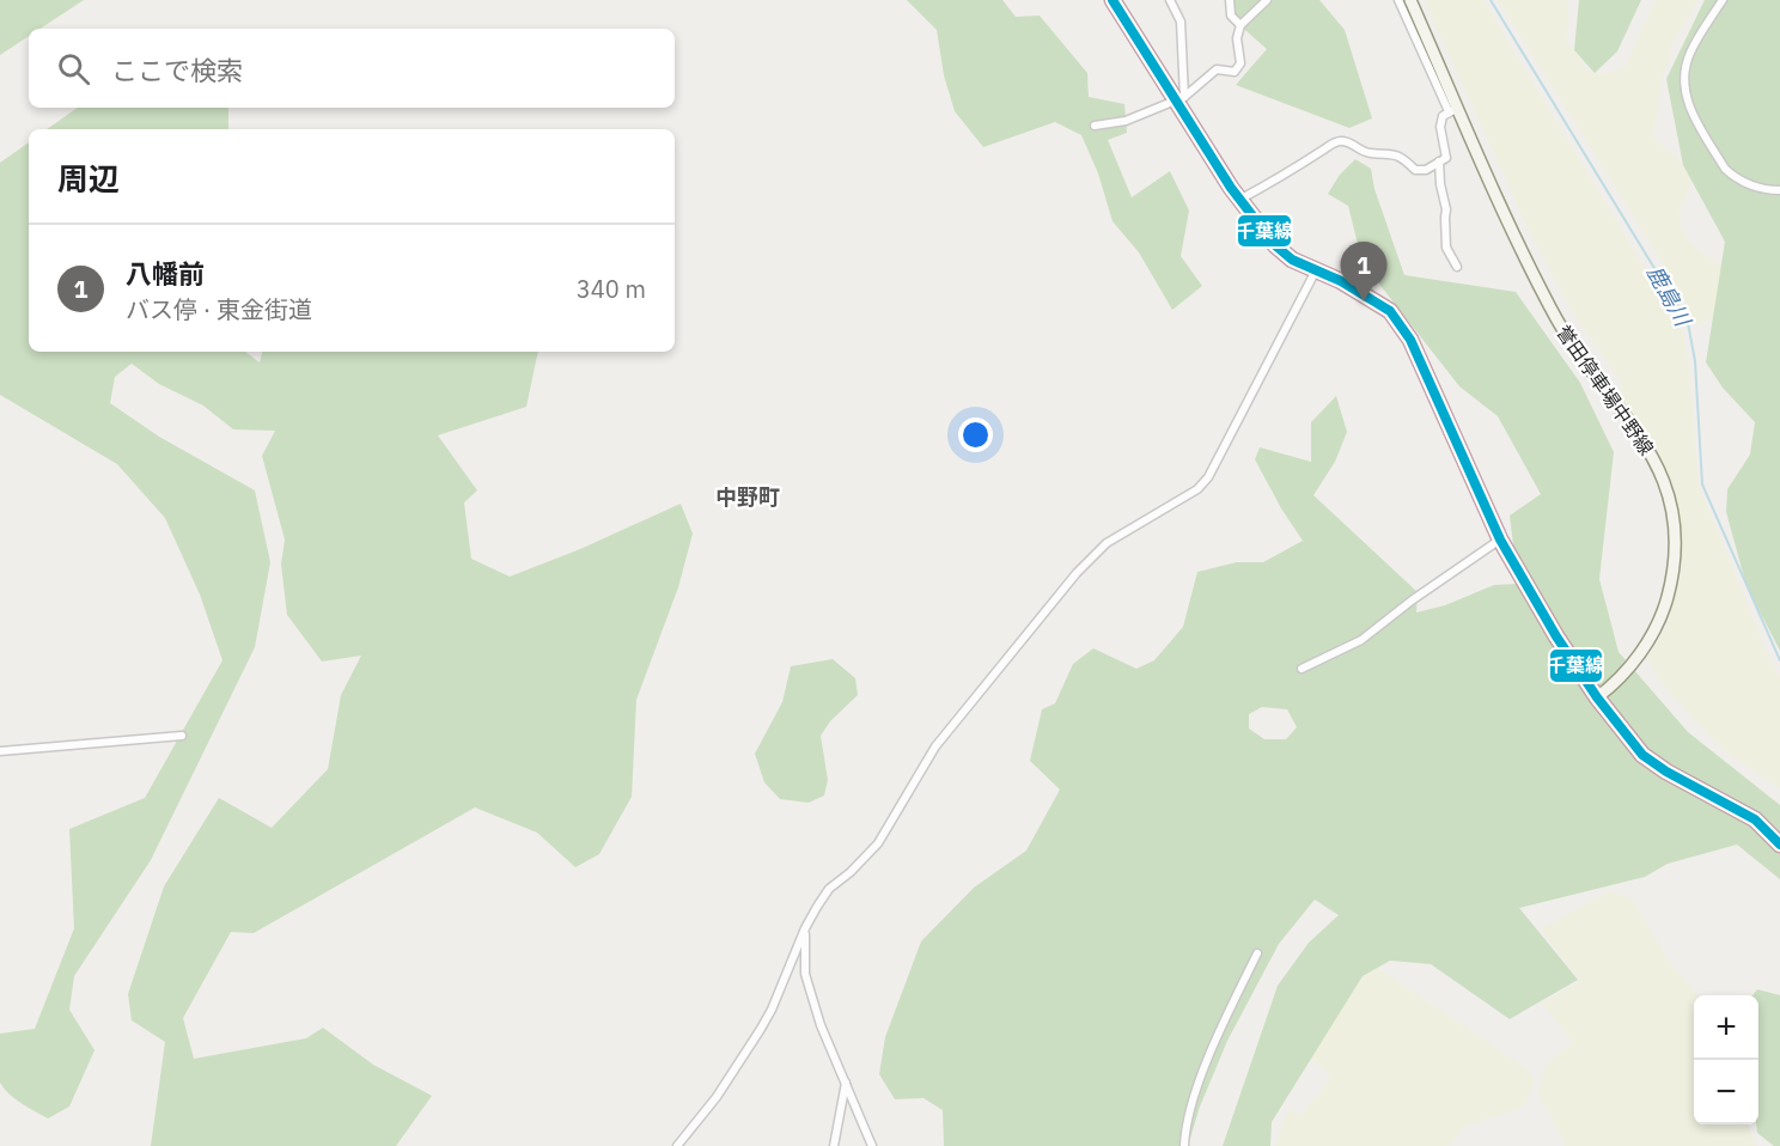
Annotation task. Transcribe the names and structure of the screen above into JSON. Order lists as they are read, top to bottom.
{
  "streets": {
    "main road": ["誉田停車場中野線"]
  },
  "districts": ["中野町"],
  "water": ["鹿島川"],
  "lines": ["transit line 千葉線"],
  "page": {
    "search": "ここで検索",
    "heading": "周辺",
    "list": [
      {
        "mark": "1",
        "name": "八幡前",
        "note": "バス停 · 東金街道",
        "value": "340 m"
      }
    ],
    "pins": "1",
    "map_buttons": ["+", "−"]
  }
}
